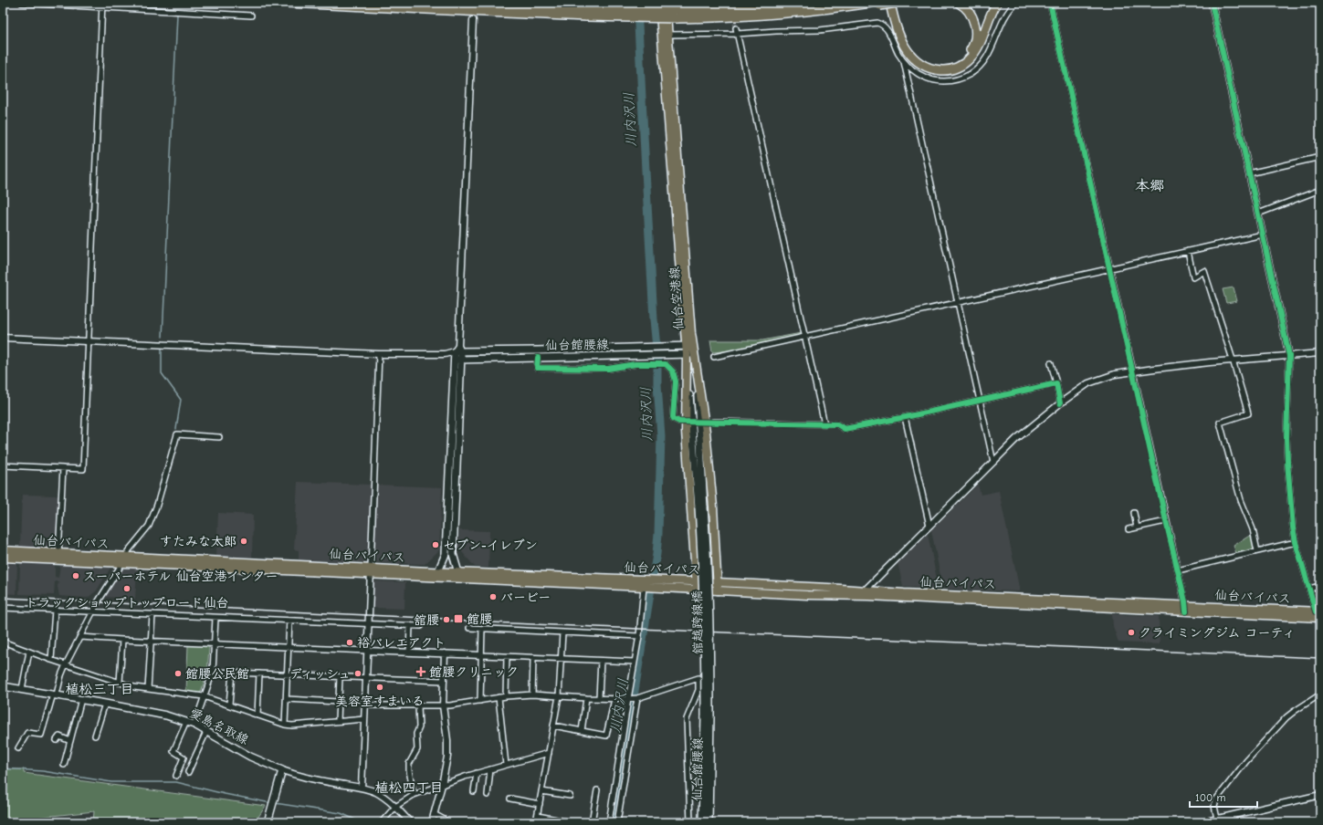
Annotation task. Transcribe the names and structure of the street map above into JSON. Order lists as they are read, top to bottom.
{
  "streets": {
    "main road": [
      "仙台空港線",
      "仙台館腰線",
      "仙台バイパス",
      "舘越跨線橋",
      "愛島名取線"
    ]
  },
  "crossings": [
    ["仙台空港線", "仙台館腰線"],
    ["仙台空港線", "仙台バイパス"],
    ["仙台館腰線", "舘越跨線橋"]
  ],
  "districts": ["本郷", "植松三丁目", "植松四丁目"],
  "water": ["川内沢川"],
  "places": {
    "other": [
      "すたみな太郎",
      "セブン-イレブン",
      "スーパーホテル 仙台空港インター",
      "トラックショップトップロード仙台",
      "バービー",
      "舘腰",
      "クライミングジム コーティ",
      "裕バレエアクト",
      "館腰公民館",
      "ディッシュ",
      "美容室すまいる"
    ],
    "transit": ["館腰"],
    "health": ["館腰クリニック"]
  },
  "scale_bar": "100 m"
}
